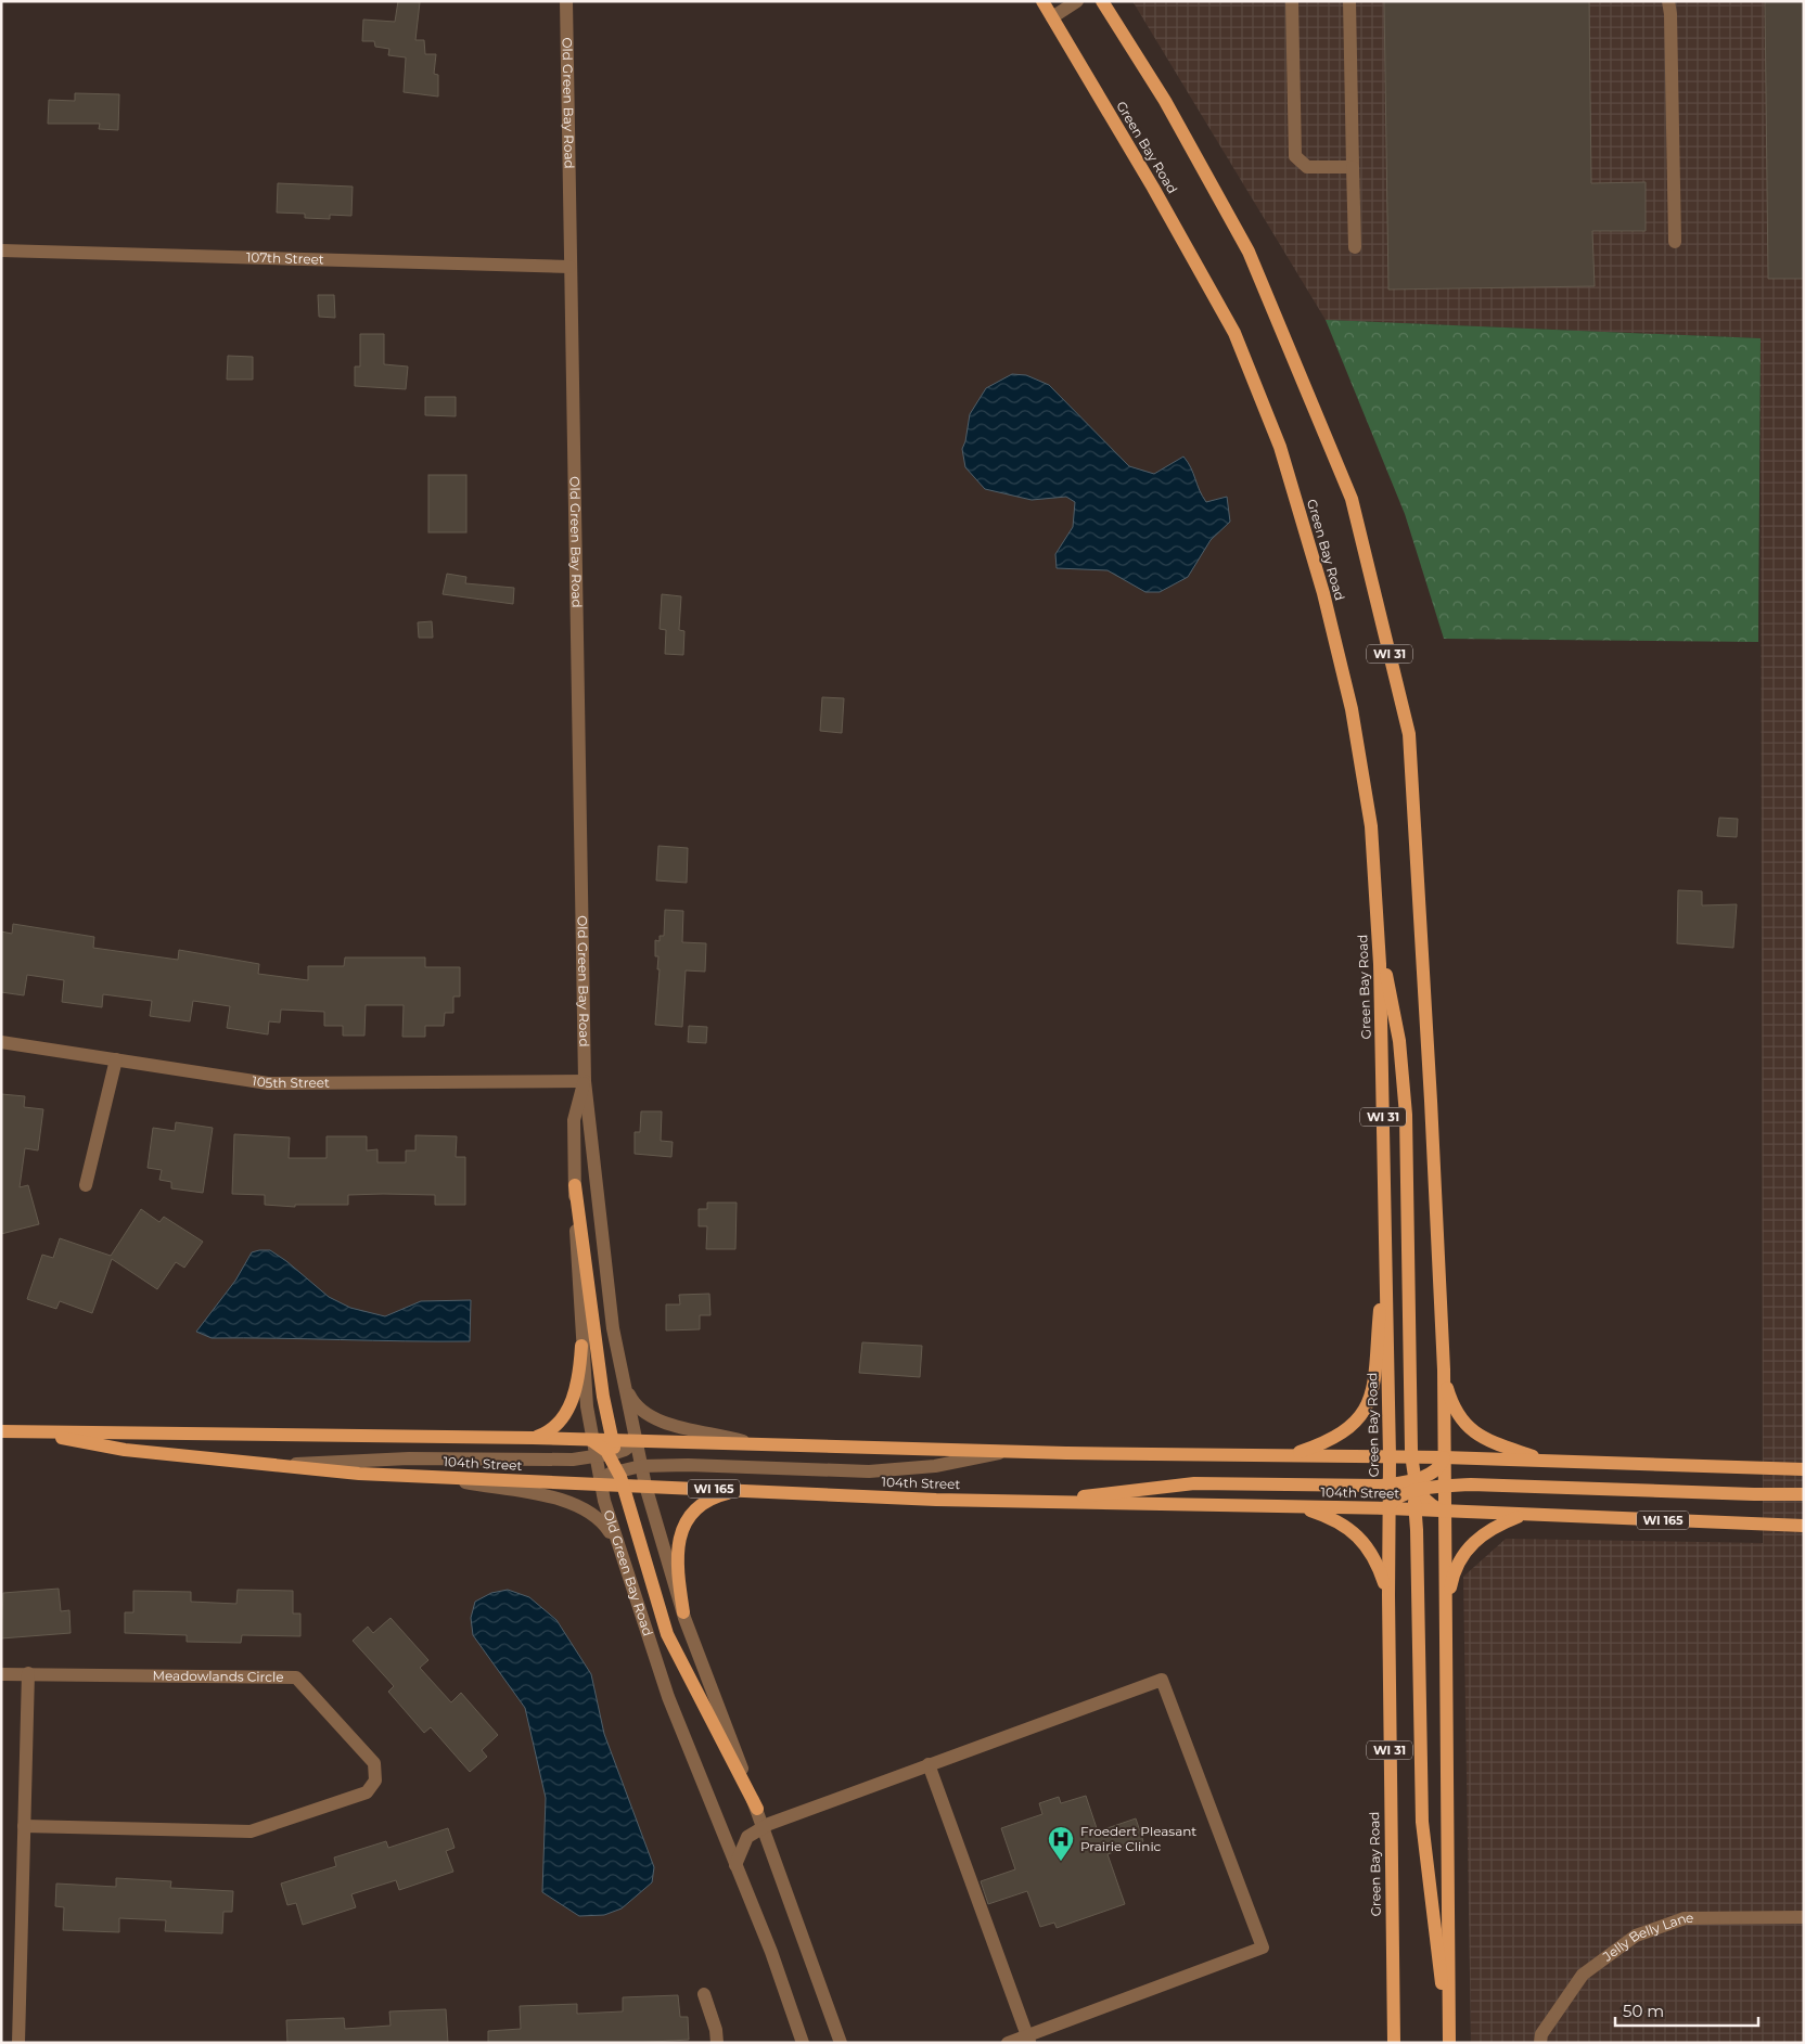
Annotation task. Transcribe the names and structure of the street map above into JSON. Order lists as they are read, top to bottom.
{
  "streets": {
    "main road": [
      "Green Bay Road",
      "WI 31",
      "104th Street",
      "WI 165"
    ],
    "street": [
      "Old Green Bay Road",
      "107th Street",
      "105th Street",
      "Meadowlands Circle",
      "Jelly Belly Lane"
    ]
  },
  "crossings": [
    ["Old Green Bay Road", "107th Street"],
    ["Old Green Bay Road", "105th Street"],
    ["Old Green Bay Road", "104th Street"],
    ["Green Bay Road", "104th Street"],
    ["WI 31", "104th Street"]
  ],
  "places": {
    "hospital": ["Froedert Pleasant Prairie Clinic"]
  },
  "scale_bar": "50 m"
}
